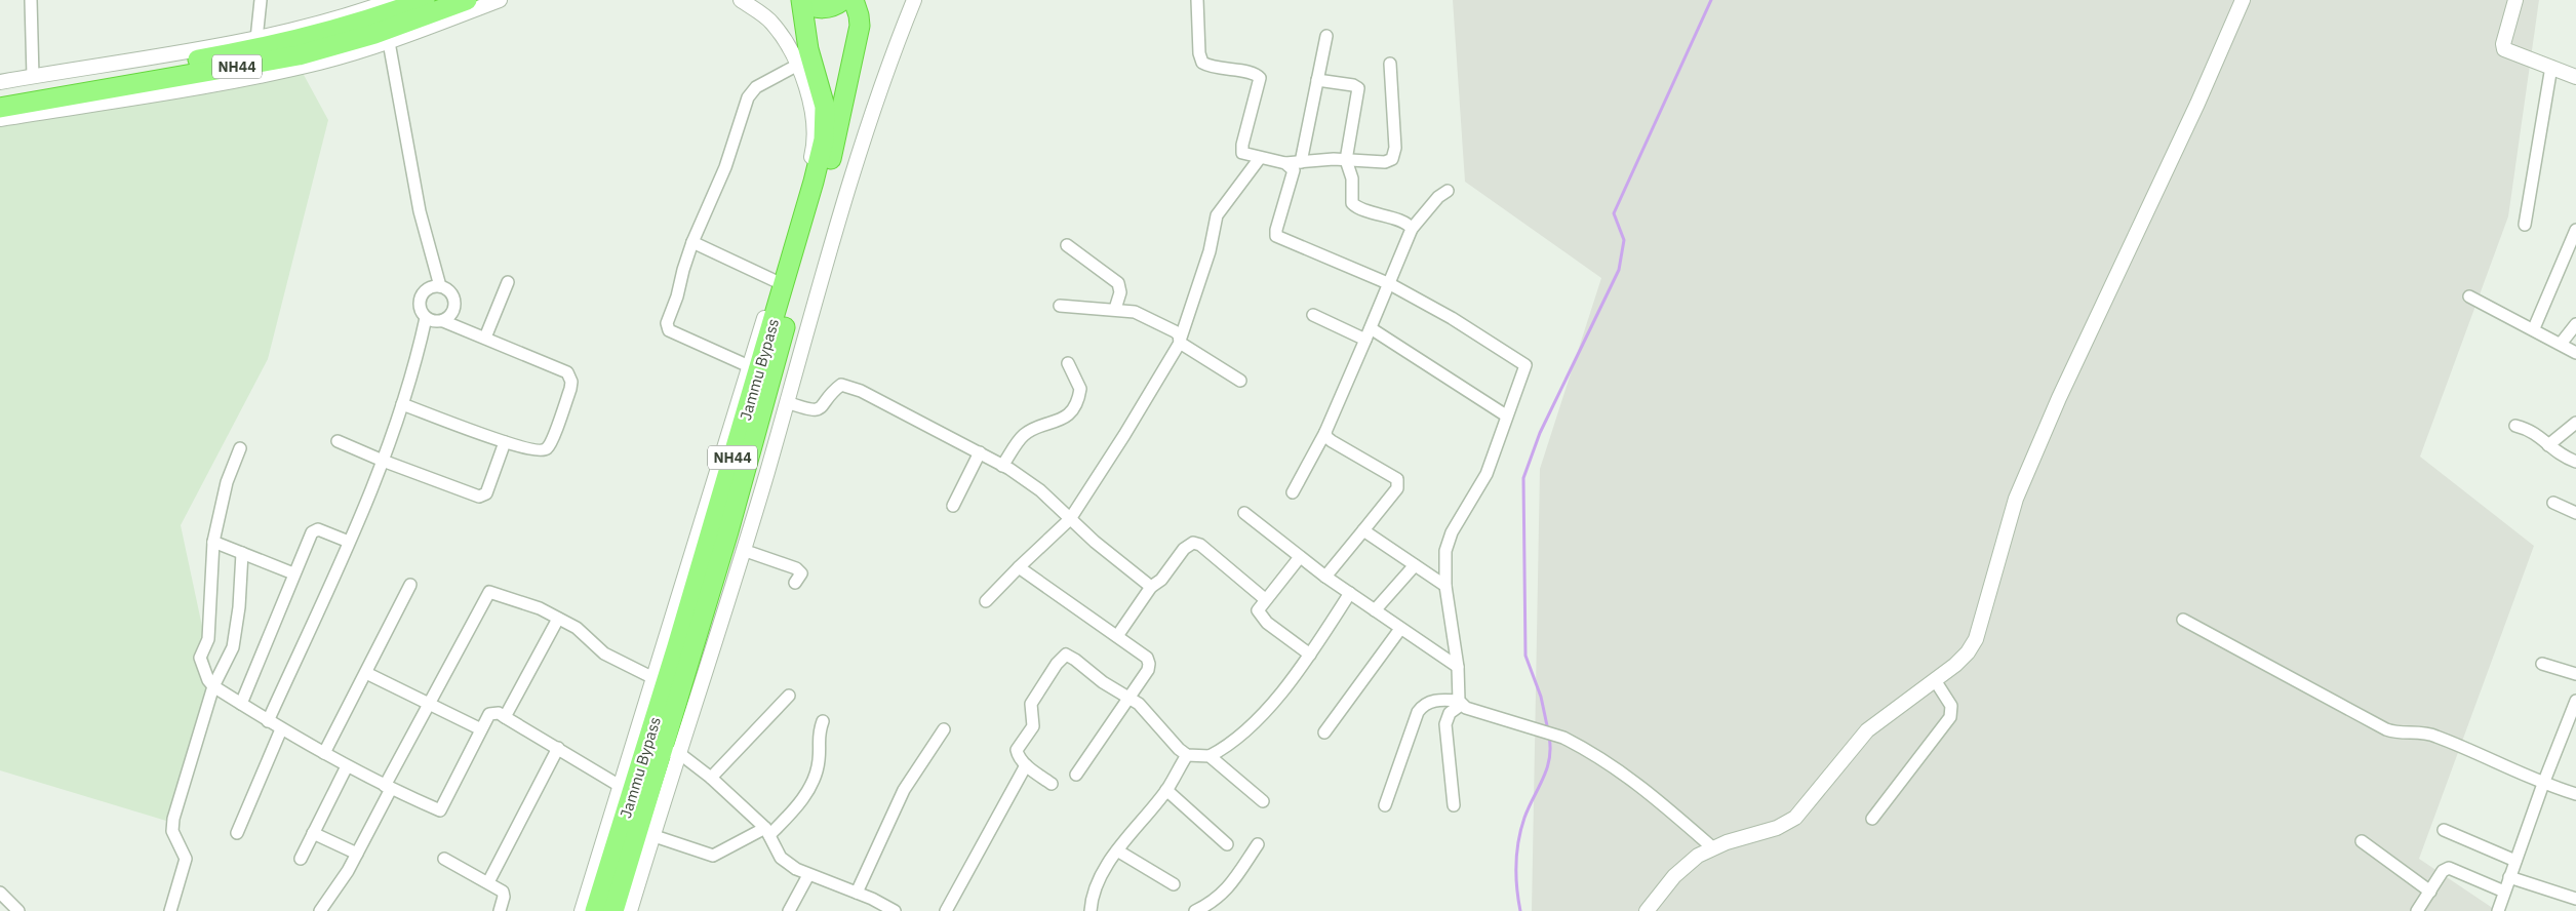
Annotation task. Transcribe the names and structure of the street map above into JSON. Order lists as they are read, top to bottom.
{
  "streets": {
    "highway": ["NH44", "Jammu Bypass"]
  },
  "crossings": [
    ["NH44", "Jammu Bypass"]
  ]
}
